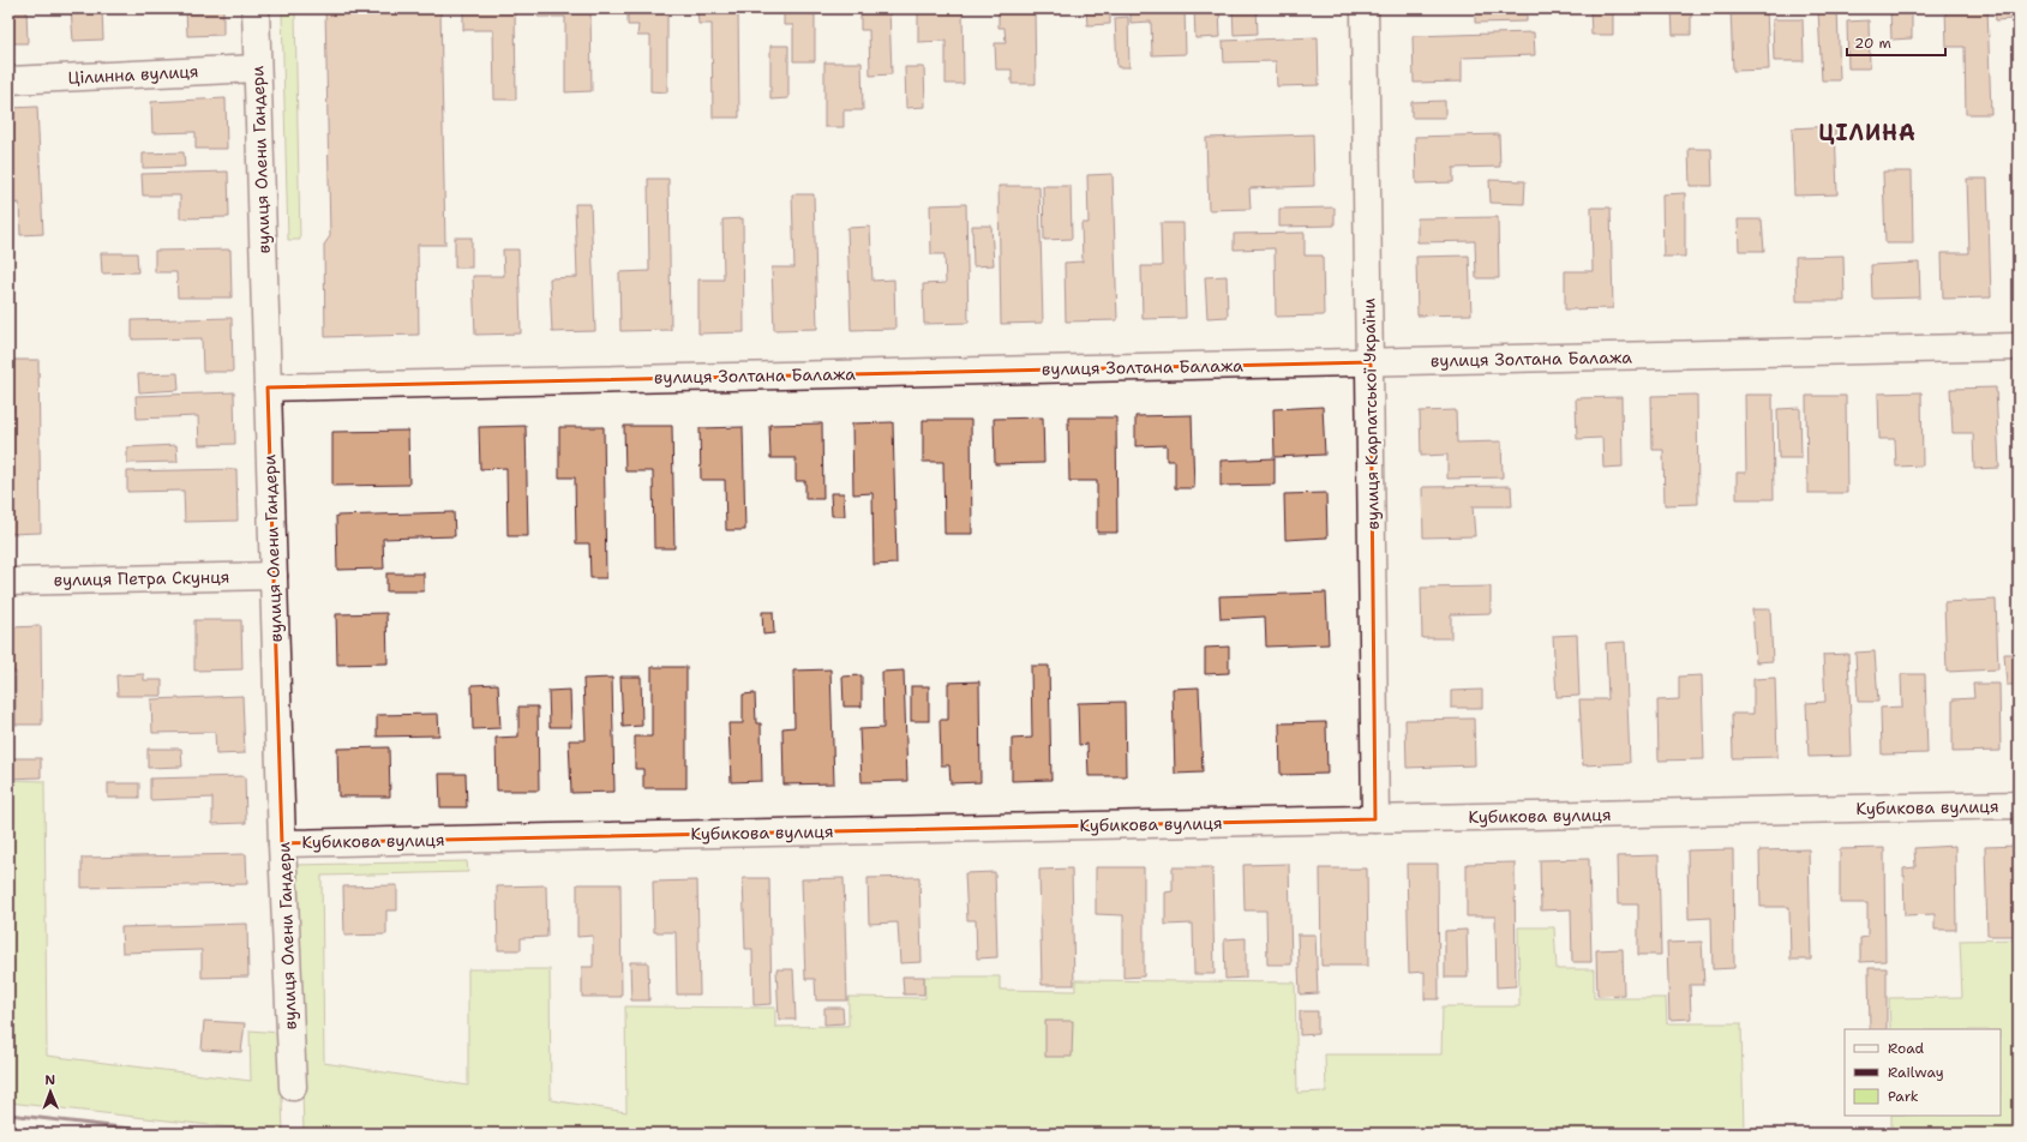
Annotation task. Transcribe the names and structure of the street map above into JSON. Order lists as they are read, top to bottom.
{
  "streets": {
    "street": [
      "Цілинна вулиця",
      "вулиця Олени Гандери",
      "вулиця Золтана Балажа",
      "вулиця Карпатської України",
      "вулиця Петра Скунця",
      "Кубикова вулиця"
    ]
  },
  "crossings": [
    ["Цілинна вулиця", "вулиця Олени Гандери"],
    ["вулиця Олени Гандери", "вулиця Золтана Балажа"],
    ["вулиця Олени Гандери", "вулиця Петра Скунця"],
    ["вулиця Олени Гандери", "Кубикова вулиця"],
    ["вулиця Золтана Балажа", "вулиця Карпатської України"],
    ["вулиця Карпатської України", "Кубикова вулиця"]
  ],
  "districts": ["ЦІЛИНА"],
  "legend": ["Road", "Railway", "Park"],
  "scale_bar": "20 m",
  "north": "top"
}
